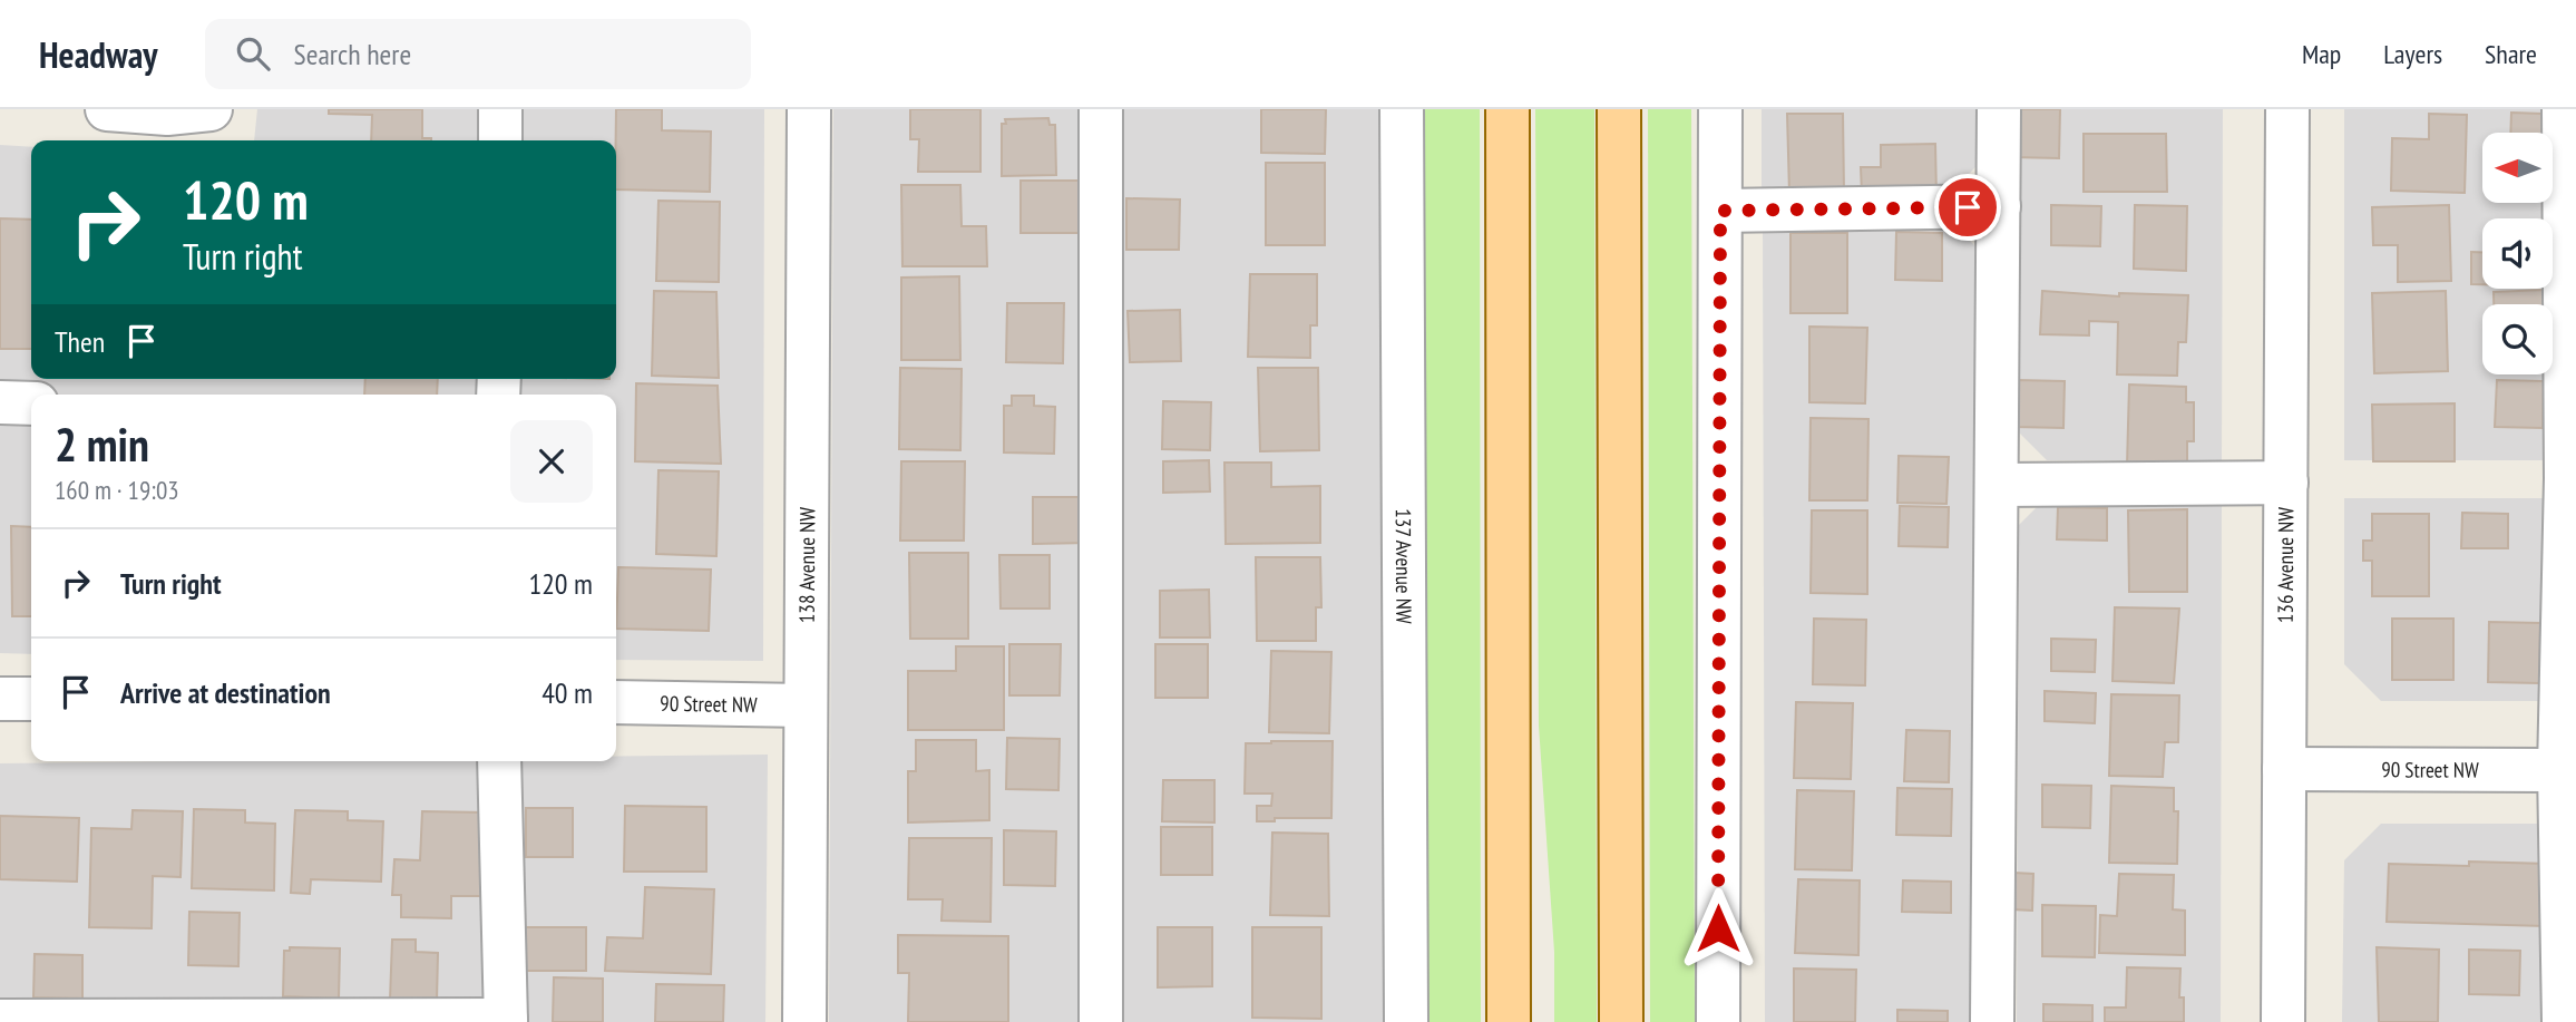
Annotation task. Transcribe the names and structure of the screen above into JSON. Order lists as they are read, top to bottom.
{
  "streets": {
    "street": [
      "137 Avenue NW",
      "138 Avenue NW",
      "136 Avenue NW",
      "90 Street NW"
    ]
  },
  "crossings": [
    ["138 Avenue NW", "90 Street NW"],
    ["136 Avenue NW", "90 Street NW"]
  ],
  "north": "left",
  "page": {
    "header": "Headway",
    "search": "Search here",
    "nav": ["Map", "Layers", "Share"],
    "turn": ["120 m", "Turn right"],
    "then": "Then",
    "heading": ["2 min", "160 m · 19:03"],
    "list": [
      {
        "name": "Turn right",
        "value": "120 m"
      },
      {
        "name": "Arrive at destination",
        "value": "40 m"
      }
    ]
  }
}
